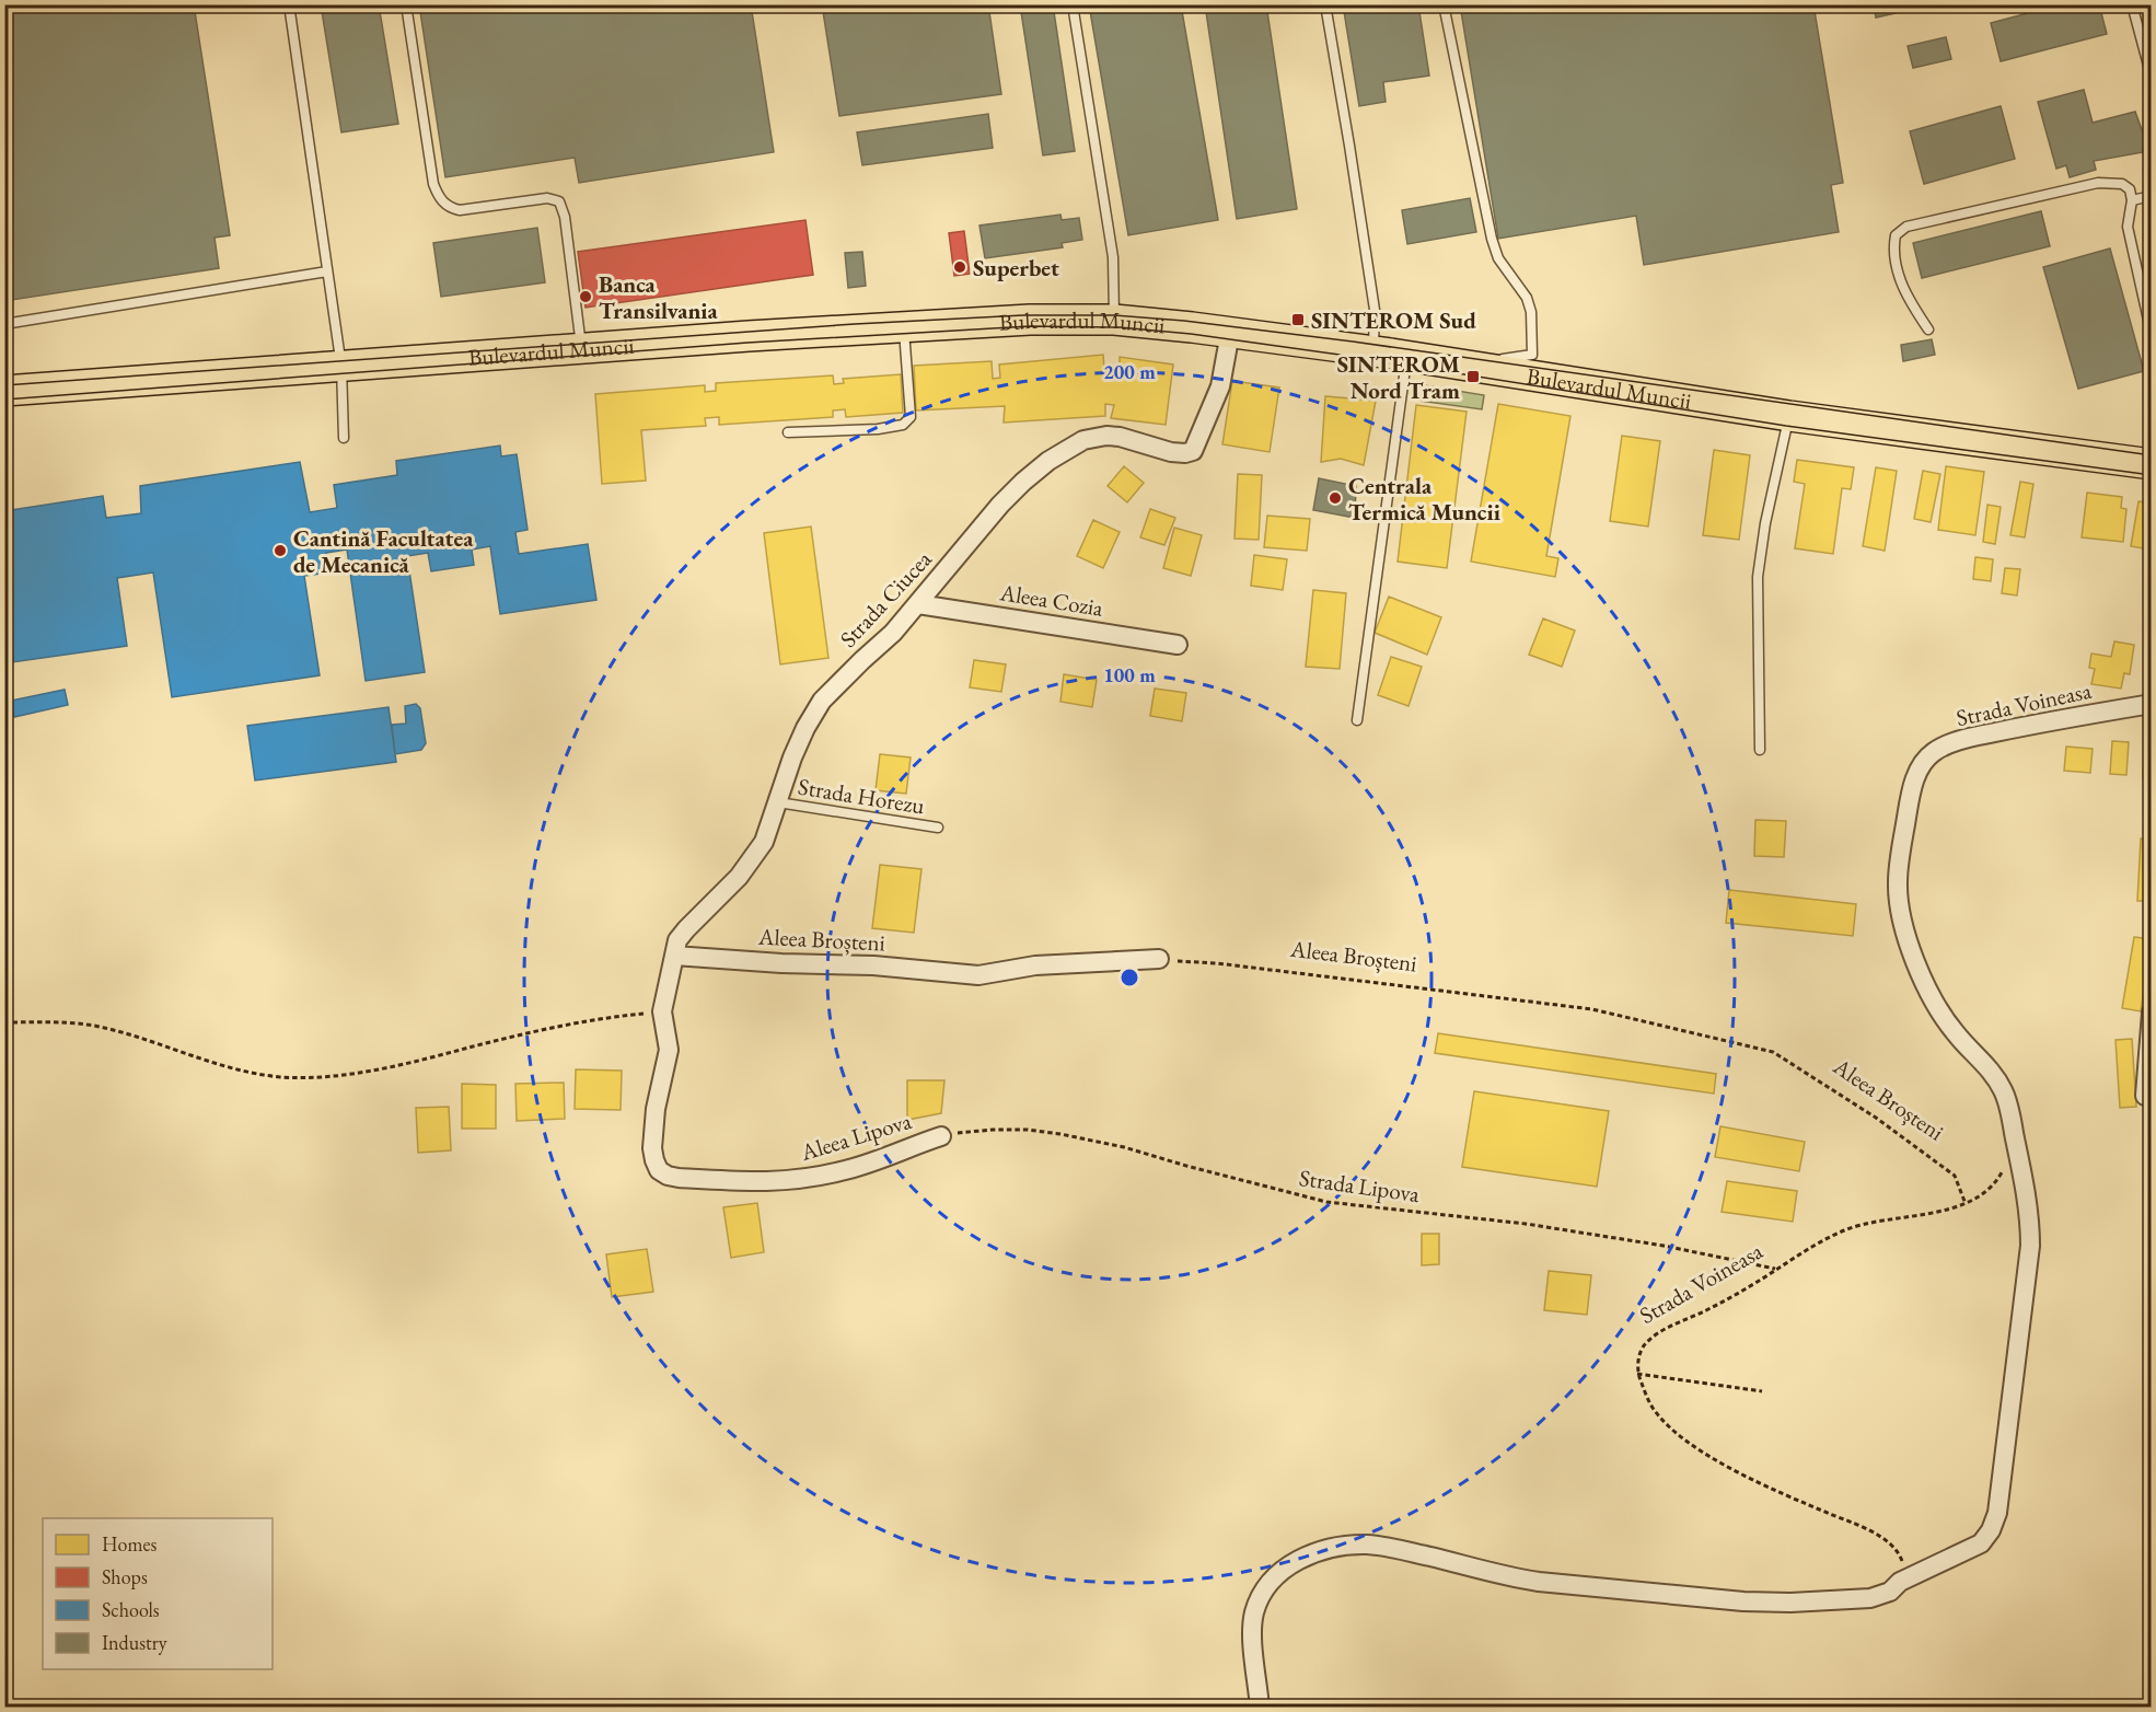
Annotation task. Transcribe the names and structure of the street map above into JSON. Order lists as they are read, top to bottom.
{
  "streets": {
    "main road": ["Bulevardul Muncii"],
    "street": [
      "Strada Ciucea",
      "Aleea Cozia",
      "Strada Voineasa",
      "Aleea Broșteni",
      "Aleea Lipova"
    ],
    "lane": ["Strada Horezu"],
    "path": ["Strada Lipova"]
  },
  "crossings": [
    ["Bulevardul Muncii", "Strada Ciucea"],
    ["Strada Ciucea", "Aleea Cozia"],
    ["Strada Ciucea", "Strada Horezu"],
    ["Strada Ciucea", "Aleea Broșteni"],
    ["Strada Ciucea", "Aleea Lipova"],
    ["Strada Voineasa", "Aleea Broșteni"],
    ["Strada Voineasa", "Strada Lipova"],
    ["Aleea Lipova", "Strada Lipova"]
  ],
  "places": {
    "other": [
      "Superbet",
      "Banca Transilvania",
      "Centrala Termică Muncii",
      "Cantină Facultatea de Mecanică"
    ],
    "transit": ["SINTEROM Sud", "SINTEROM Nord Tram"]
  },
  "legend": [
    "Homes",
    "Shops",
    "Schools",
    "Industry"
  ],
  "rings": ["200 m", "100 m"]
}
